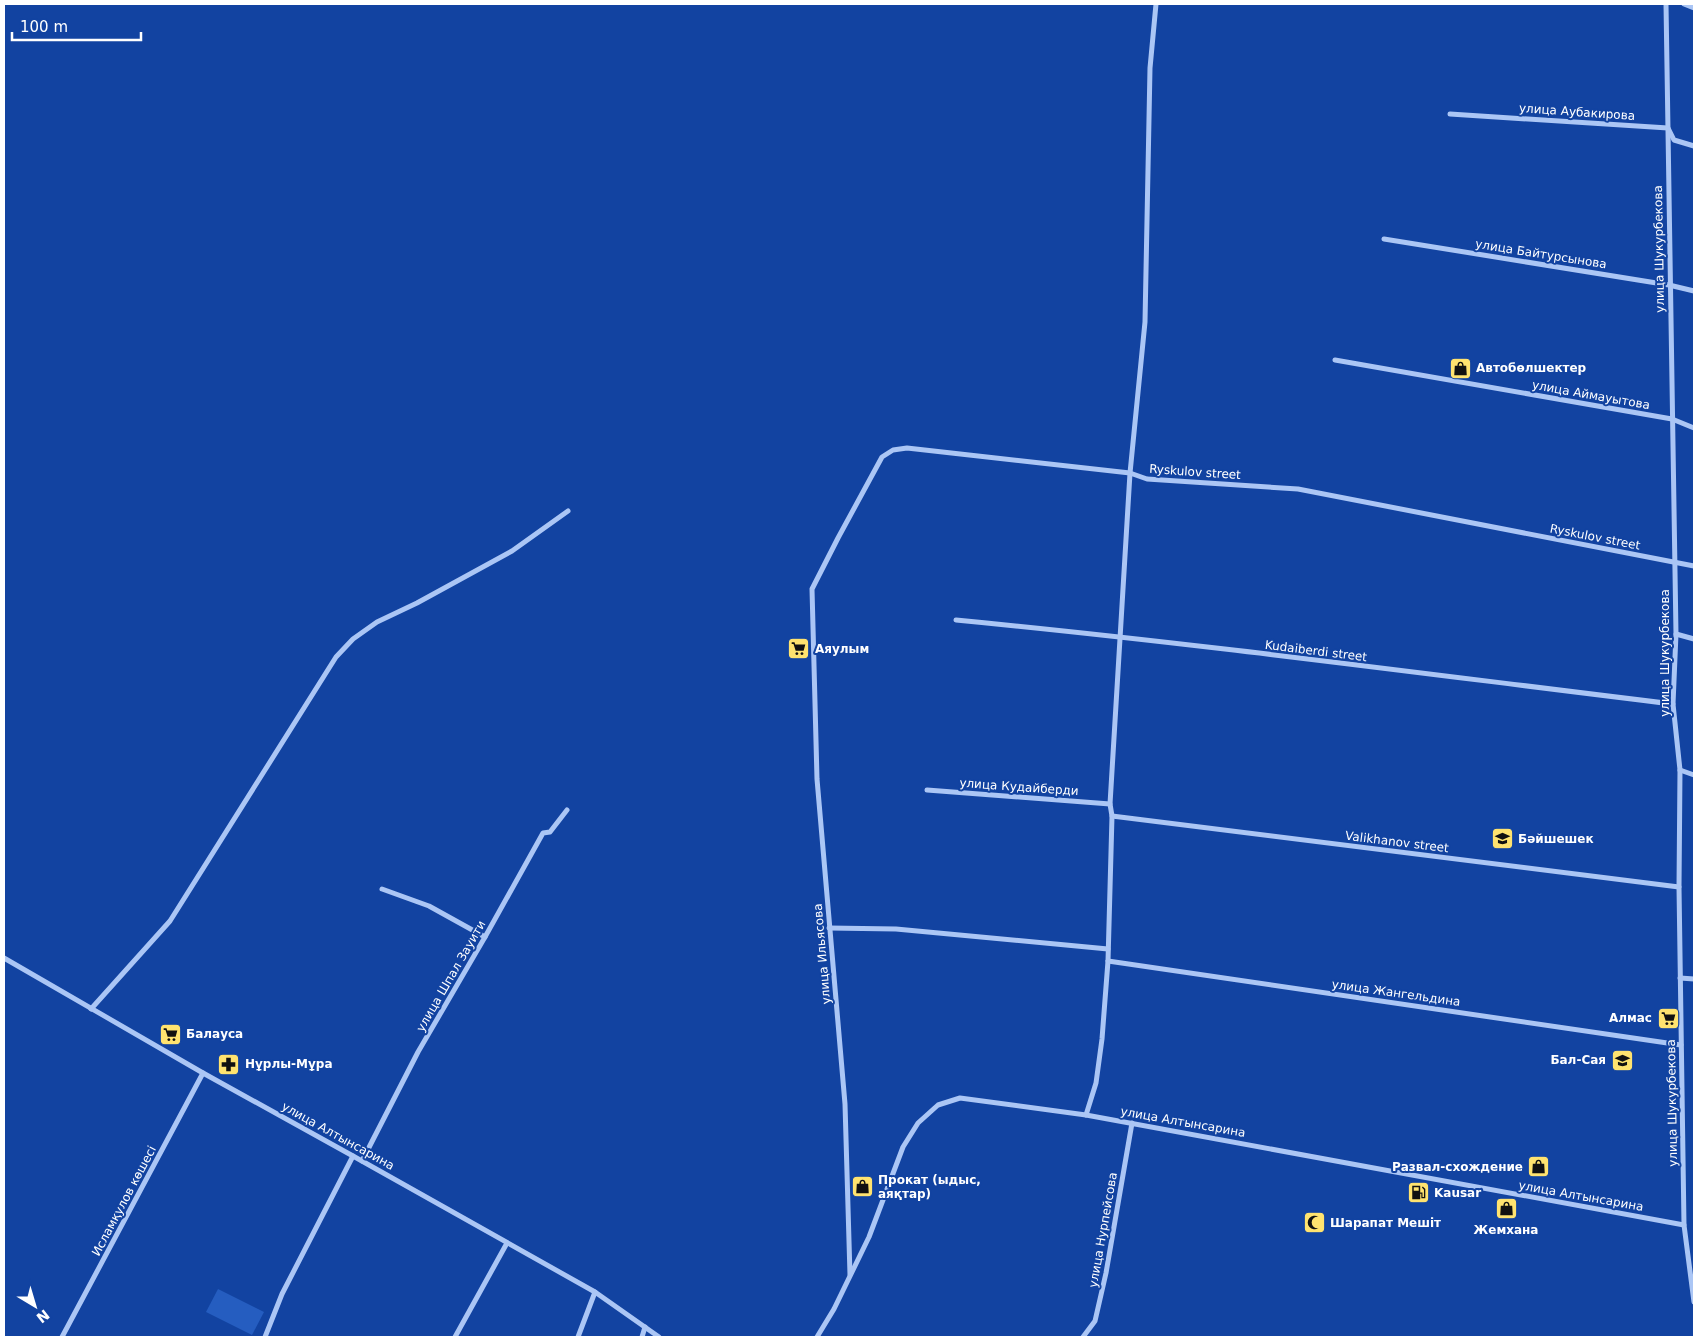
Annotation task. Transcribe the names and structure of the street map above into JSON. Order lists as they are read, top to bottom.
{
  "streets": {
    "street": [
      "улица Аубакирова",
      "улица Шукурбекова",
      "улица Байтурсынова",
      "улица Аймауытова",
      "Ryskulov street",
      "Kudaiberdi street",
      "улица Кудайберди",
      "Valikhanov street",
      "улица Ильясова",
      "улица Шпал Зауити",
      "улица Жангельдина",
      "улица Алтынсарина",
      "Исламқулов көшесі",
      "улица Нурпейсова"
    ]
  },
  "crossings": [
    ["улица Аубакирова", "улица Шукурбекова"],
    ["улица Шукурбекова", "улица Байтурсынова"],
    ["улица Шукурбекова", "улица Аймауытова"],
    ["улица Шукурбекова", "Ryskulov street"],
    ["улица Шукурбекова", "Kudaiberdi street"],
    ["улица Шукурбекова", "Valikhanov street"],
    ["улица Шукурбекова", "улица Жангельдина"],
    ["улица Шукурбекова", "улица Алтынсарина"],
    ["Ryskulov street", "улица Ильясова"],
    ["улица Ильясова", "улица Алтынсарина"],
    ["улица Шпал Зауити", "улица Алтынсарина"],
    ["улица Алтынсарина", "Исламқулов көшесі"],
    ["улица Алтынсарина", "улица Нурпейсова"]
  ],
  "places": {
    "shop": [
      "Автобөлшектер",
      "Развал-схождение",
      "Прокат (ыдыс, аяқтар)",
      "Жемхана"
    ],
    "supermarket": ["Аяулым", "Алмас", "Балауса"],
    "school or university": ["Бәйшешек", "Бал-Сая"],
    "pharmacy": ["Нұрлы-Мұра"],
    "fuel station": ["Kausar"],
    "mosque": ["Шарапат Мешіт"]
  },
  "scale_bar": "100 m",
  "north": "bottom right"
}
